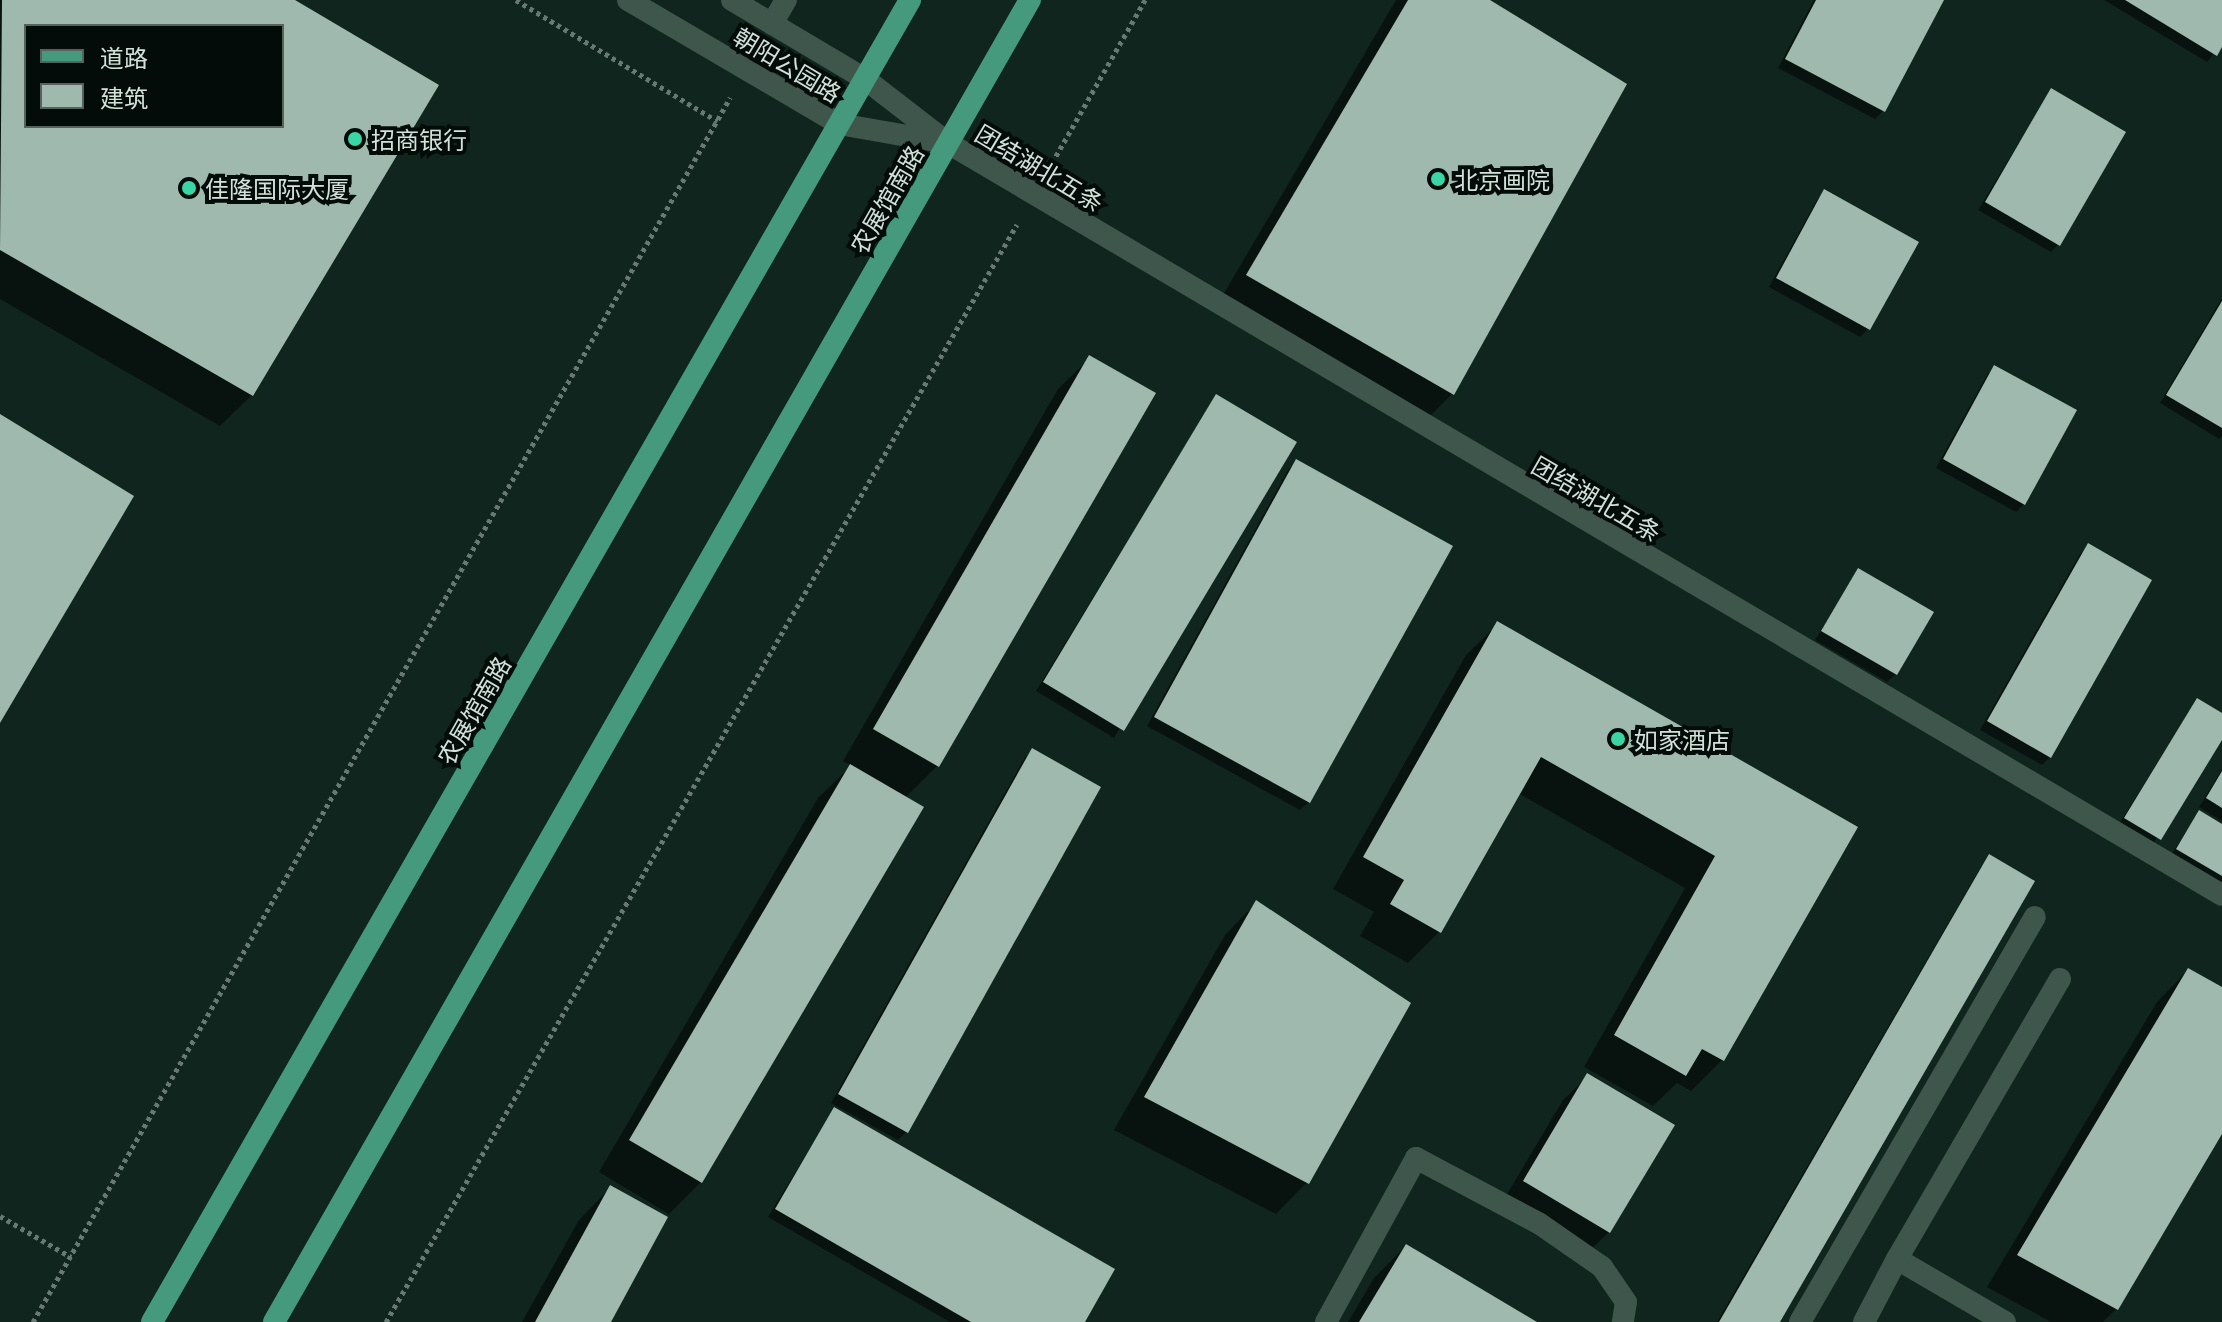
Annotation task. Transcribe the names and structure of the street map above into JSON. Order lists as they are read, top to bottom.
{
  "streets": {
    "main road": ["农展馆南路"],
    "street": ["朝阳公园路", "团结湖北五条"]
  },
  "crossings": [
    ["朝阳公园路", "团结湖北五条"],
    ["朝阳公园路", "农展馆南路"],
    ["团结湖北五条", "农展馆南路"]
  ],
  "places": [
    "招商银行",
    "北京画院",
    "佳隆国际大厦",
    "如家酒店"
  ],
  "legend": ["道路", "建筑"]
}
